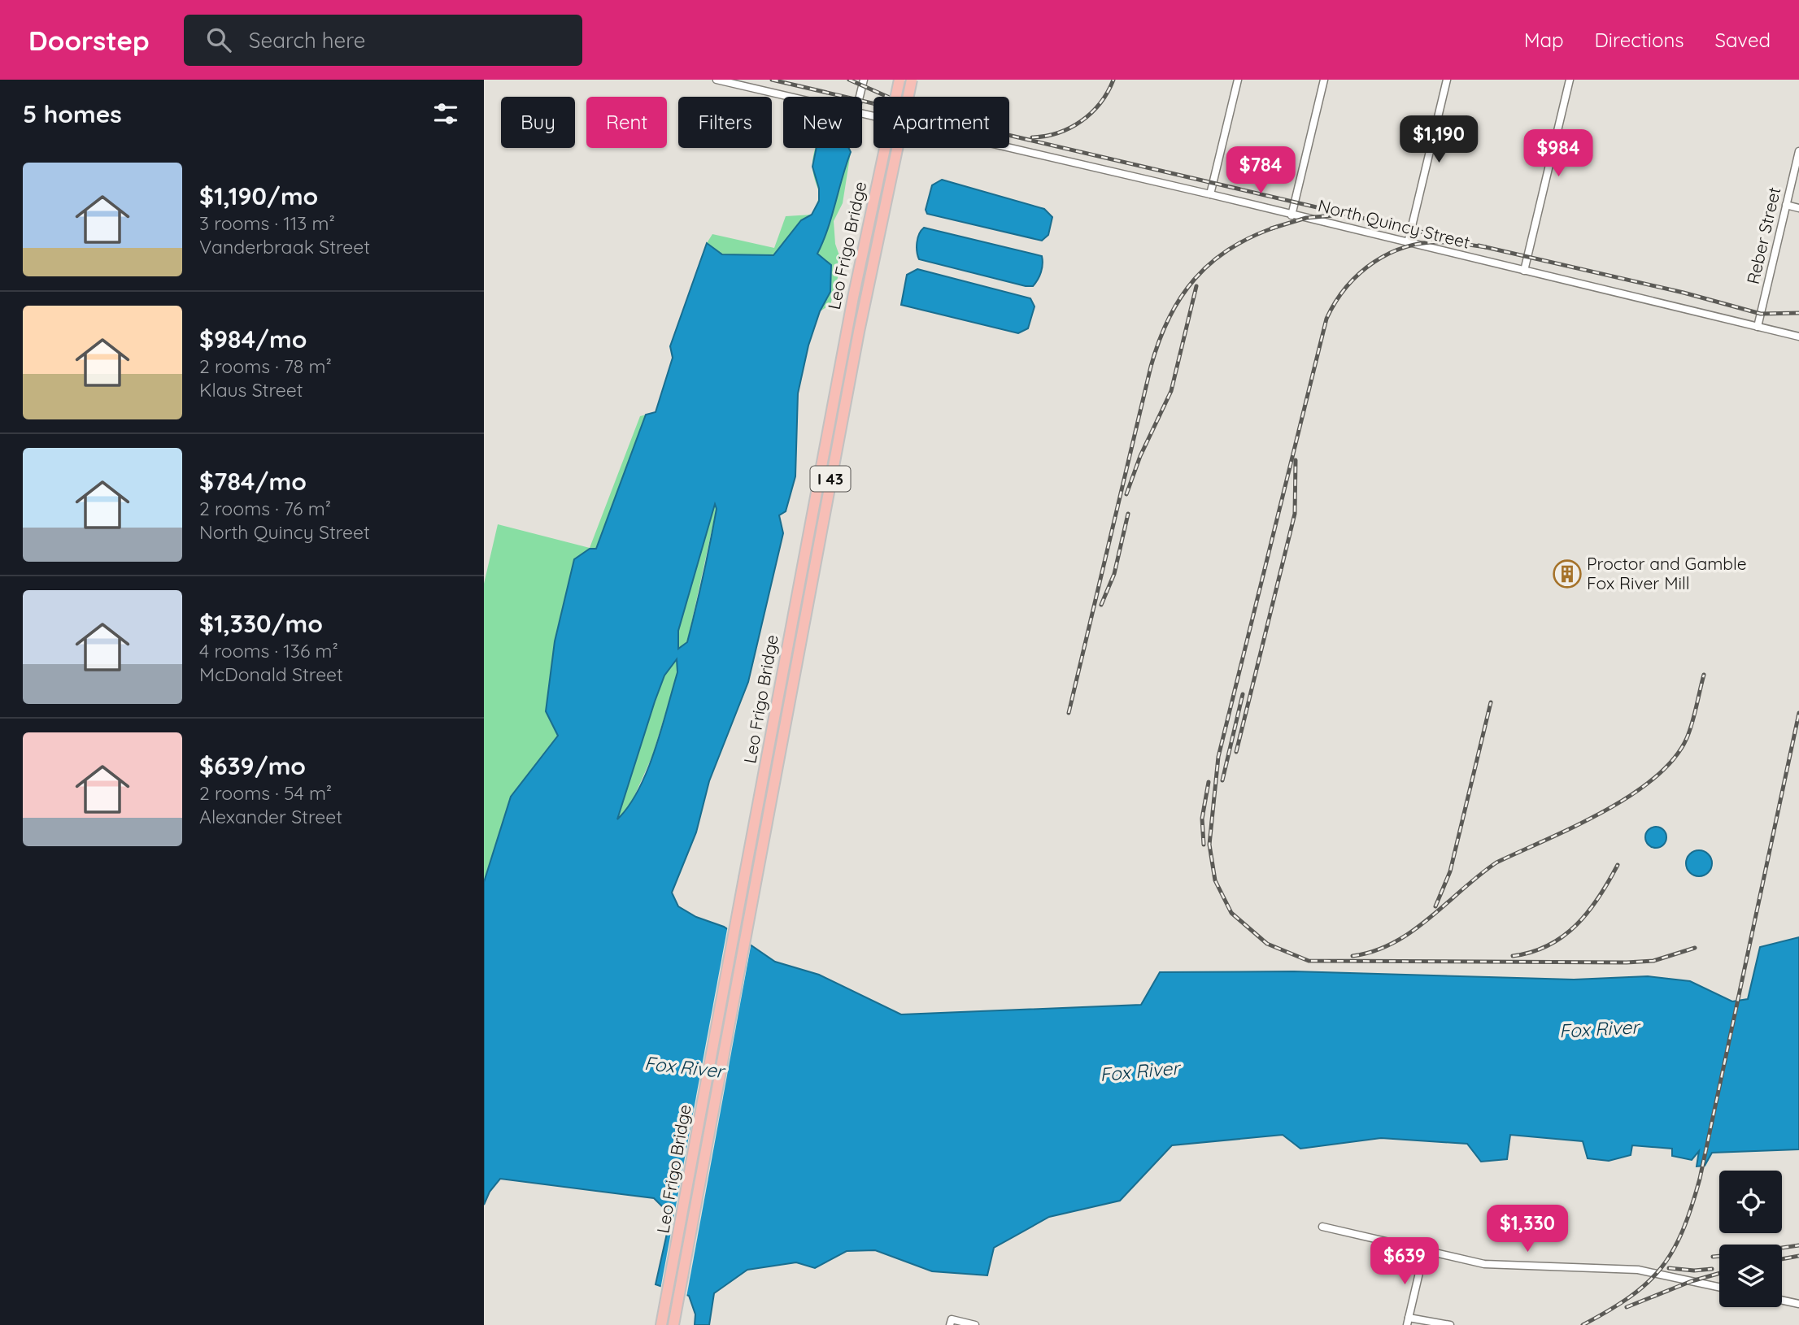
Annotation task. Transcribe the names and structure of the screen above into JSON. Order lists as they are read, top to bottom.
{
  "streets": {
    "highway": ["Leo Frigo Bridge", "I 43"],
    "street": ["North Quincy Street", "Reber Street"]
  },
  "crossings": [
    ["North Quincy Street", "Reber Street"]
  ],
  "water": ["Fox River"],
  "places": {
    "building": ["Proctor and Gamble Fox River Mill"]
  },
  "page": {
    "header": "Doorstep",
    "search": "Search here",
    "nav": ["Map", "Directions", "Saved"],
    "heading": "5 homes",
    "chip": [
      "Buy",
      "Rent",
      "Filters",
      "New",
      "Apartment"
    ],
    "price": [
      "$1,190",
      "$984",
      "$784",
      "$1,330",
      "$639"
    ],
    "list": [
      {
        "name": "$1,190/mo",
        "note": "3 rooms · 113 m² · Vanderbraak Street"
      },
      {
        "name": "$984/mo",
        "note": "2 rooms · 78 m² · Klaus Street"
      },
      {
        "name": "$784/mo",
        "note": "2 rooms · 76 m² · North Quincy Street"
      },
      {
        "name": "$1,330/mo",
        "note": "4 rooms · 136 m² · McDonald Street"
      },
      {
        "name": "$639/mo",
        "note": "2 rooms · 54 m² · Alexander Street"
      }
    ]
  }
}
